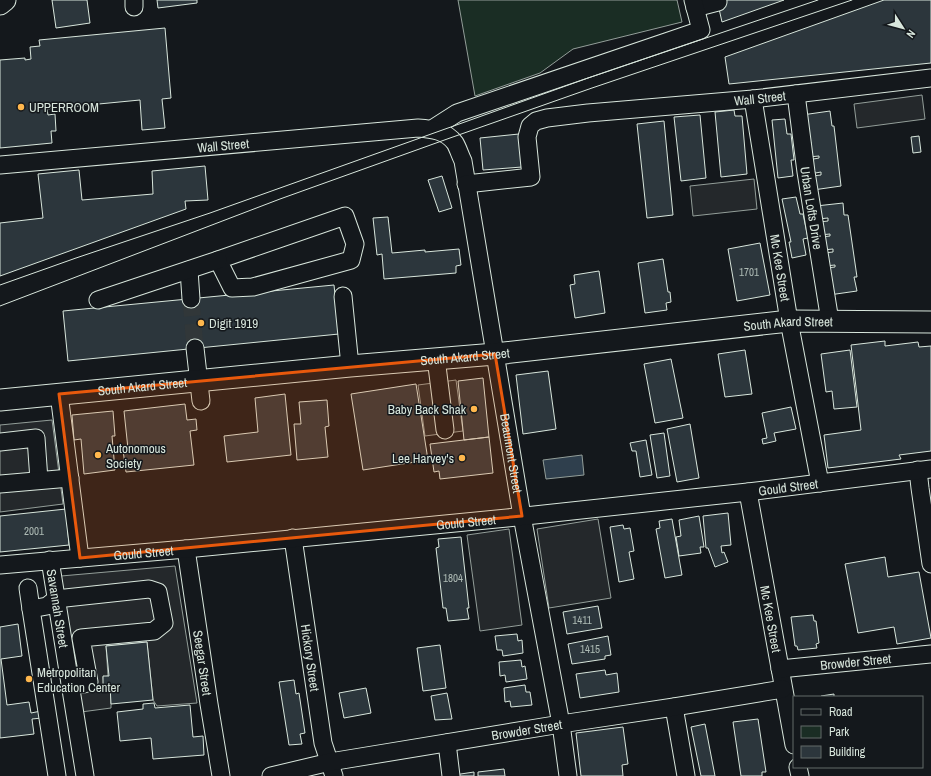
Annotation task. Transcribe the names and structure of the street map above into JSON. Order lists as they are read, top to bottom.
{
  "streets": {
    "main road": ["South Akard Street"],
    "street": [
      "Wall Street",
      "Urban Lofts Drive",
      "Mc Kee Street",
      "Beaumont Street",
      "Gould Street",
      "Savannah Street",
      "Hickory Street",
      "Browder Street",
      "Seegar Street"
    ]
  },
  "crossings": [
    ["Wall Street", "Urban Lofts Drive"],
    ["Wall Street", "Mc Kee Street"],
    ["Wall Street", "Beaumont Street"],
    ["Urban Lofts Drive", "South Akard Street"],
    ["Mc Kee Street", "South Akard Street"],
    ["Mc Kee Street", "Gould Street"],
    ["Mc Kee Street", "Browder Street"],
    ["South Akard Street", "Beaumont Street"],
    ["Beaumont Street", "Gould Street"],
    ["Beaumont Street", "Browder Street"],
    ["Gould Street", "Savannah Street"],
    ["Gould Street", "Hickory Street"],
    ["Gould Street", "Seegar Street"],
    ["Hickory Street", "Browder Street"]
  ],
  "places": [
    "UPPERROOM",
    "Digit 1919",
    "Baby Back Shak",
    "Autonomous Society",
    "Lee Harvey's",
    "Metropolitan Education Center"
  ],
  "house_numbers": [
    "1701",
    "2001",
    "1804",
    "1411",
    "1415"
  ],
  "legend": ["Road", "Park", "Building"],
  "north": "bottom right"
}
